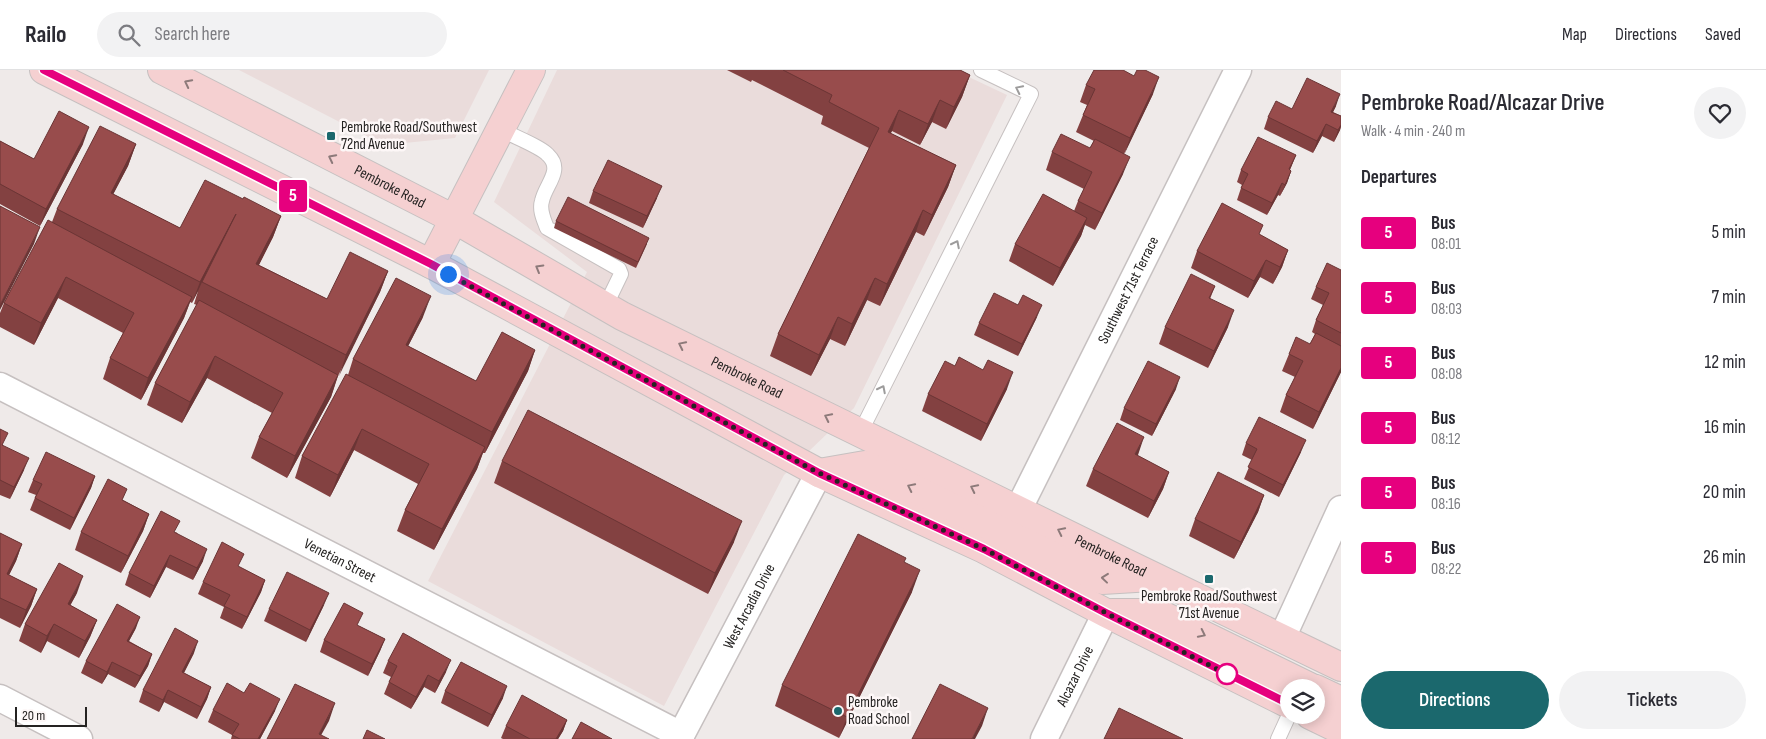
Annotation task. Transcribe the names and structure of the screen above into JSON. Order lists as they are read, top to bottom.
{
  "streets": {
    "main road": ["Pembroke Road"],
    "street": [
      "Southwest 71st Terrace",
      "Venetian Street",
      "West Arcadia Drive",
      "Alcazar Drive"
    ]
  },
  "crossings": [
    ["Pembroke Road", "Southwest 71st Terrace"],
    ["Venetian Street", "West Arcadia Drive"]
  ],
  "places": {
    "transit": ["Pembroke Road/Southwest 72nd Avenue", "Pembroke Road/Southwest 71st Avenue"],
    "other": ["Pembroke Road School"]
  },
  "lines": ["bus line 5"],
  "scale_bar": "20 m",
  "page": {
    "header": "Railo",
    "search": "Search here",
    "nav": ["Map", "Directions", "Saved"],
    "on_map": "5",
    "heading": [
      ["Pembroke Road/Alcazar Drive", "Walk · 4 min · 240 m"],
      "Departures"
    ],
    "list": [
      {
        "mark": "5",
        "name": "Bus",
        "note": "08:01",
        "value": "5 min"
      },
      {
        "mark": "5",
        "name": "Bus",
        "note": "08:03",
        "value": "7 min"
      },
      {
        "mark": "5",
        "name": "Bus",
        "note": "08:08",
        "value": "12 min"
      },
      {
        "mark": "5",
        "name": "Bus",
        "note": "08:12",
        "value": "16 min"
      },
      {
        "mark": "5",
        "name": "Bus",
        "note": "08:16",
        "value": "20 min"
      },
      {
        "mark": "5",
        "name": "Bus",
        "note": "08:22",
        "value": "26 min"
      }
    ],
    "buttons": ["Directions", "Tickets"],
    "scale": "20 m"
  }
}
